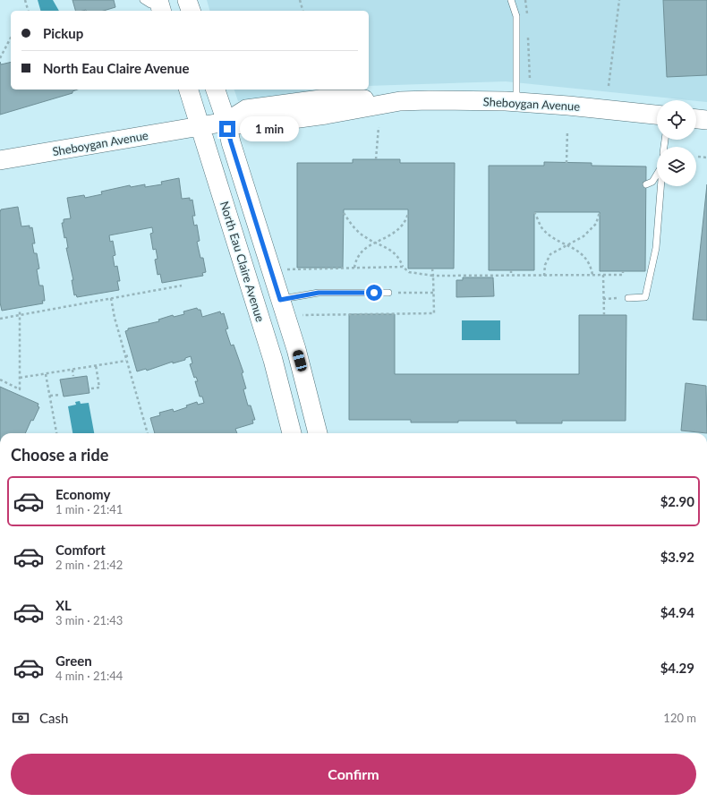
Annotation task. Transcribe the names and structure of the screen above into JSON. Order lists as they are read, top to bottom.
{
  "streets": {
    "street": ["Sheboygan Avenue", "North Eau Claire Avenue"]
  },
  "crossings": [
    ["Sheboygan Avenue", "North Eau Claire Avenue"]
  ],
  "page": {
    "banner": ["Pickup", "North Eau Claire Avenue"],
    "bubble": "1 min",
    "heading": "Choose a ride",
    "list": [
      {
        "name": "Economy",
        "note": "1 min · 21:41",
        "value": "$2.90"
      },
      {
        "name": "Comfort",
        "note": "2 min · 21:42",
        "value": "$3.92"
      },
      {
        "name": "XL",
        "note": "3 min · 21:43",
        "value": "$4.94"
      },
      {
        "name": "Green",
        "note": "4 min · 21:44",
        "value": "$4.29"
      }
    ],
    "pay": ["Cash", "120 m"],
    "buttons": "Confirm"
  }
}
